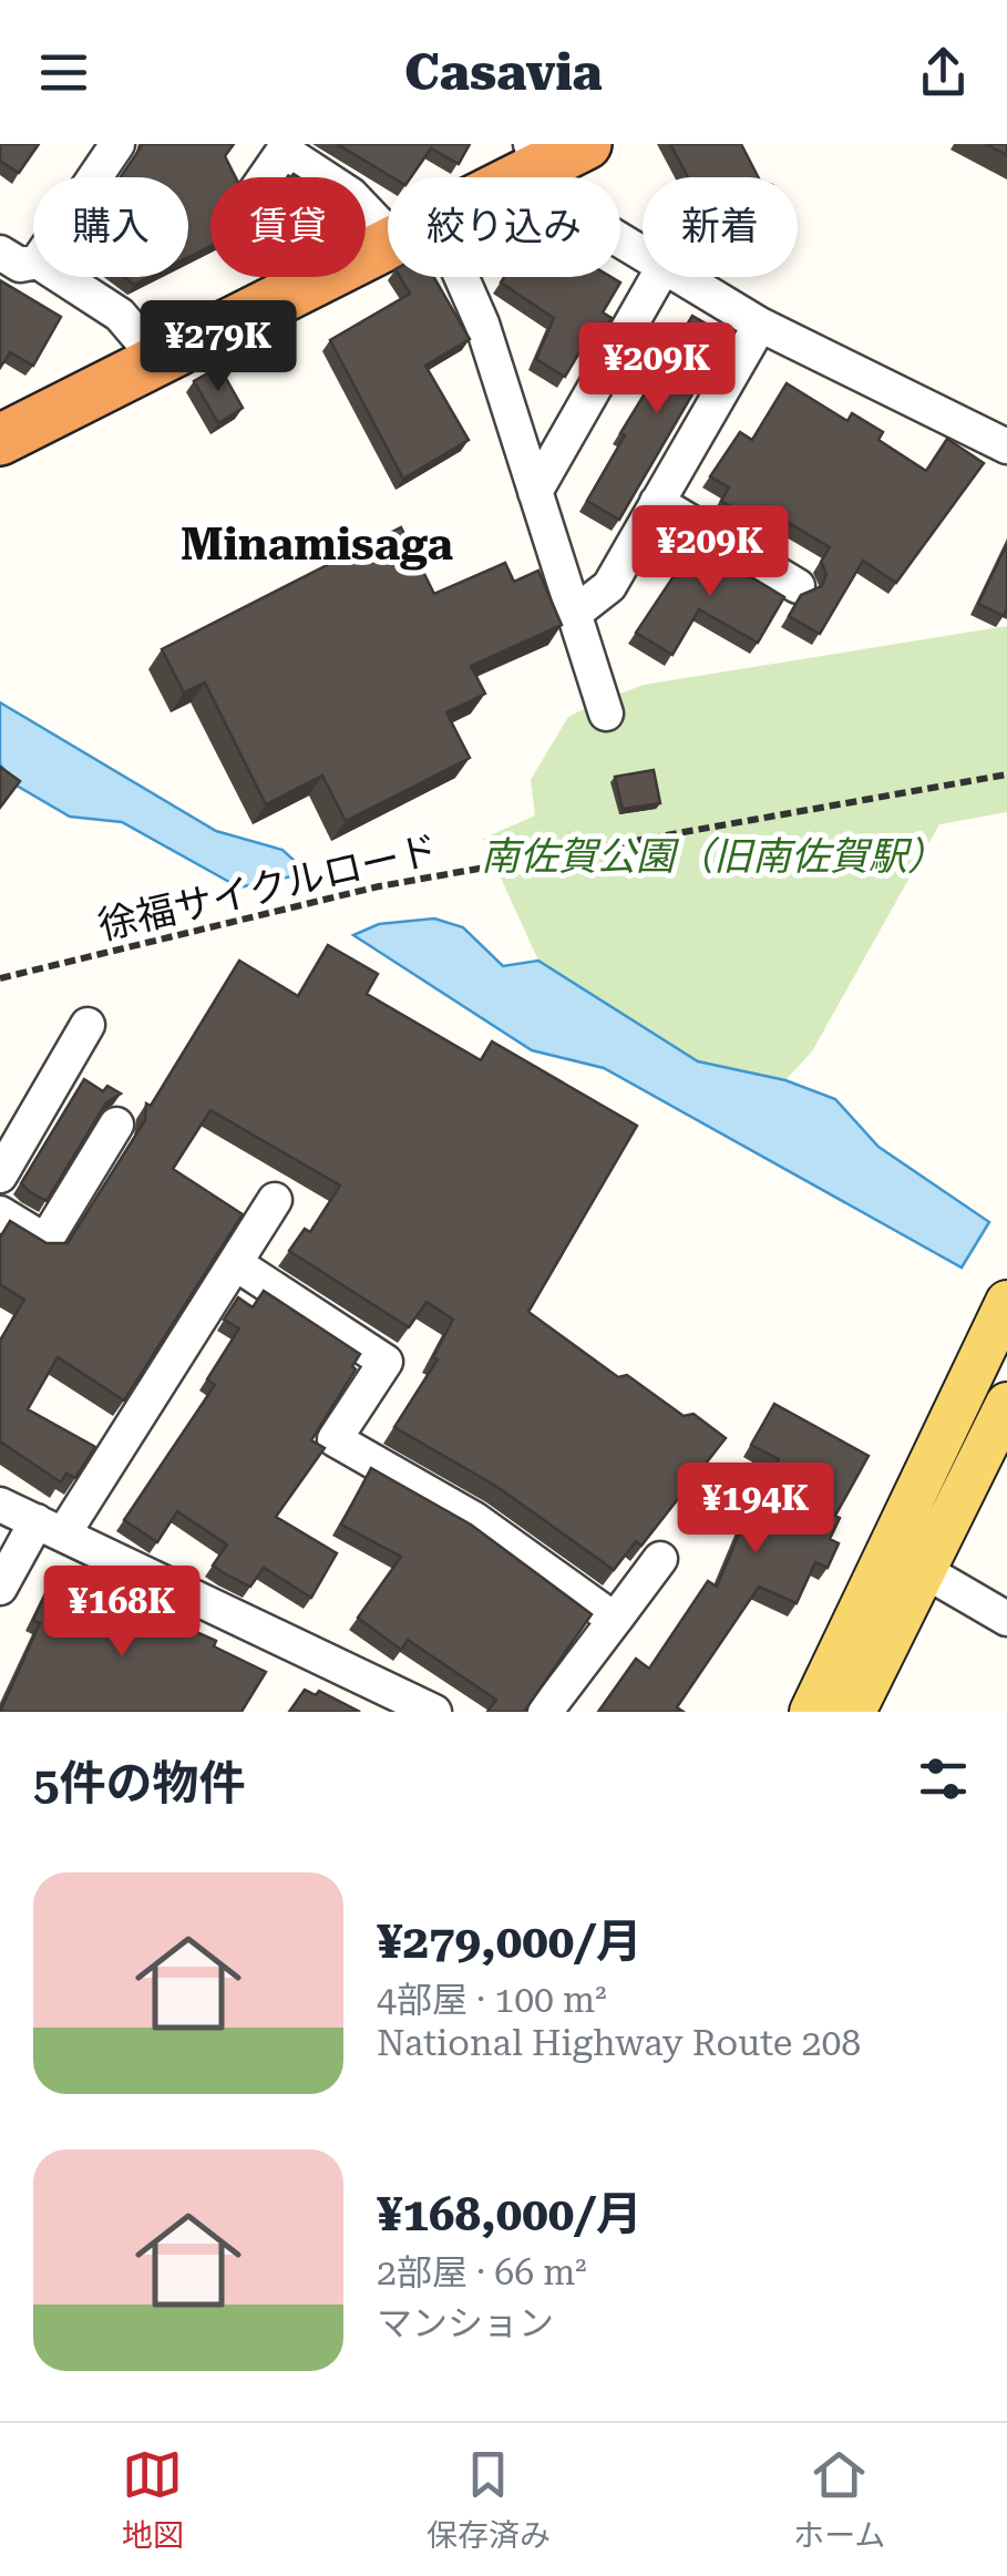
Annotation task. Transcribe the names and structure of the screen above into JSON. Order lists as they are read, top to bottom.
{
  "streets": {
    "path": ["徐福サイクルロード"]
  },
  "districts": ["Minamisaga"],
  "parks": ["南佐賀公園（旧南佐賀駅）"],
  "page": {
    "header": "Casavia",
    "chip": [
      "購入",
      "賃貸",
      "絞り込み",
      "新着"
    ],
    "price": [
      "¥279K",
      "¥209K",
      "¥209K",
      "¥194K",
      "¥168K"
    ],
    "heading": "5件の物件",
    "list": [
      {
        "name": "¥279,000/月",
        "note": "4部屋 · 100 m² · National Highway Route 208"
      },
      {
        "name": "¥168,000/月",
        "note": "2部屋 · 66 m² · マンション"
      }
    ],
    "tabs": ["地図", "保存済み", "ホーム"]
  }
}
